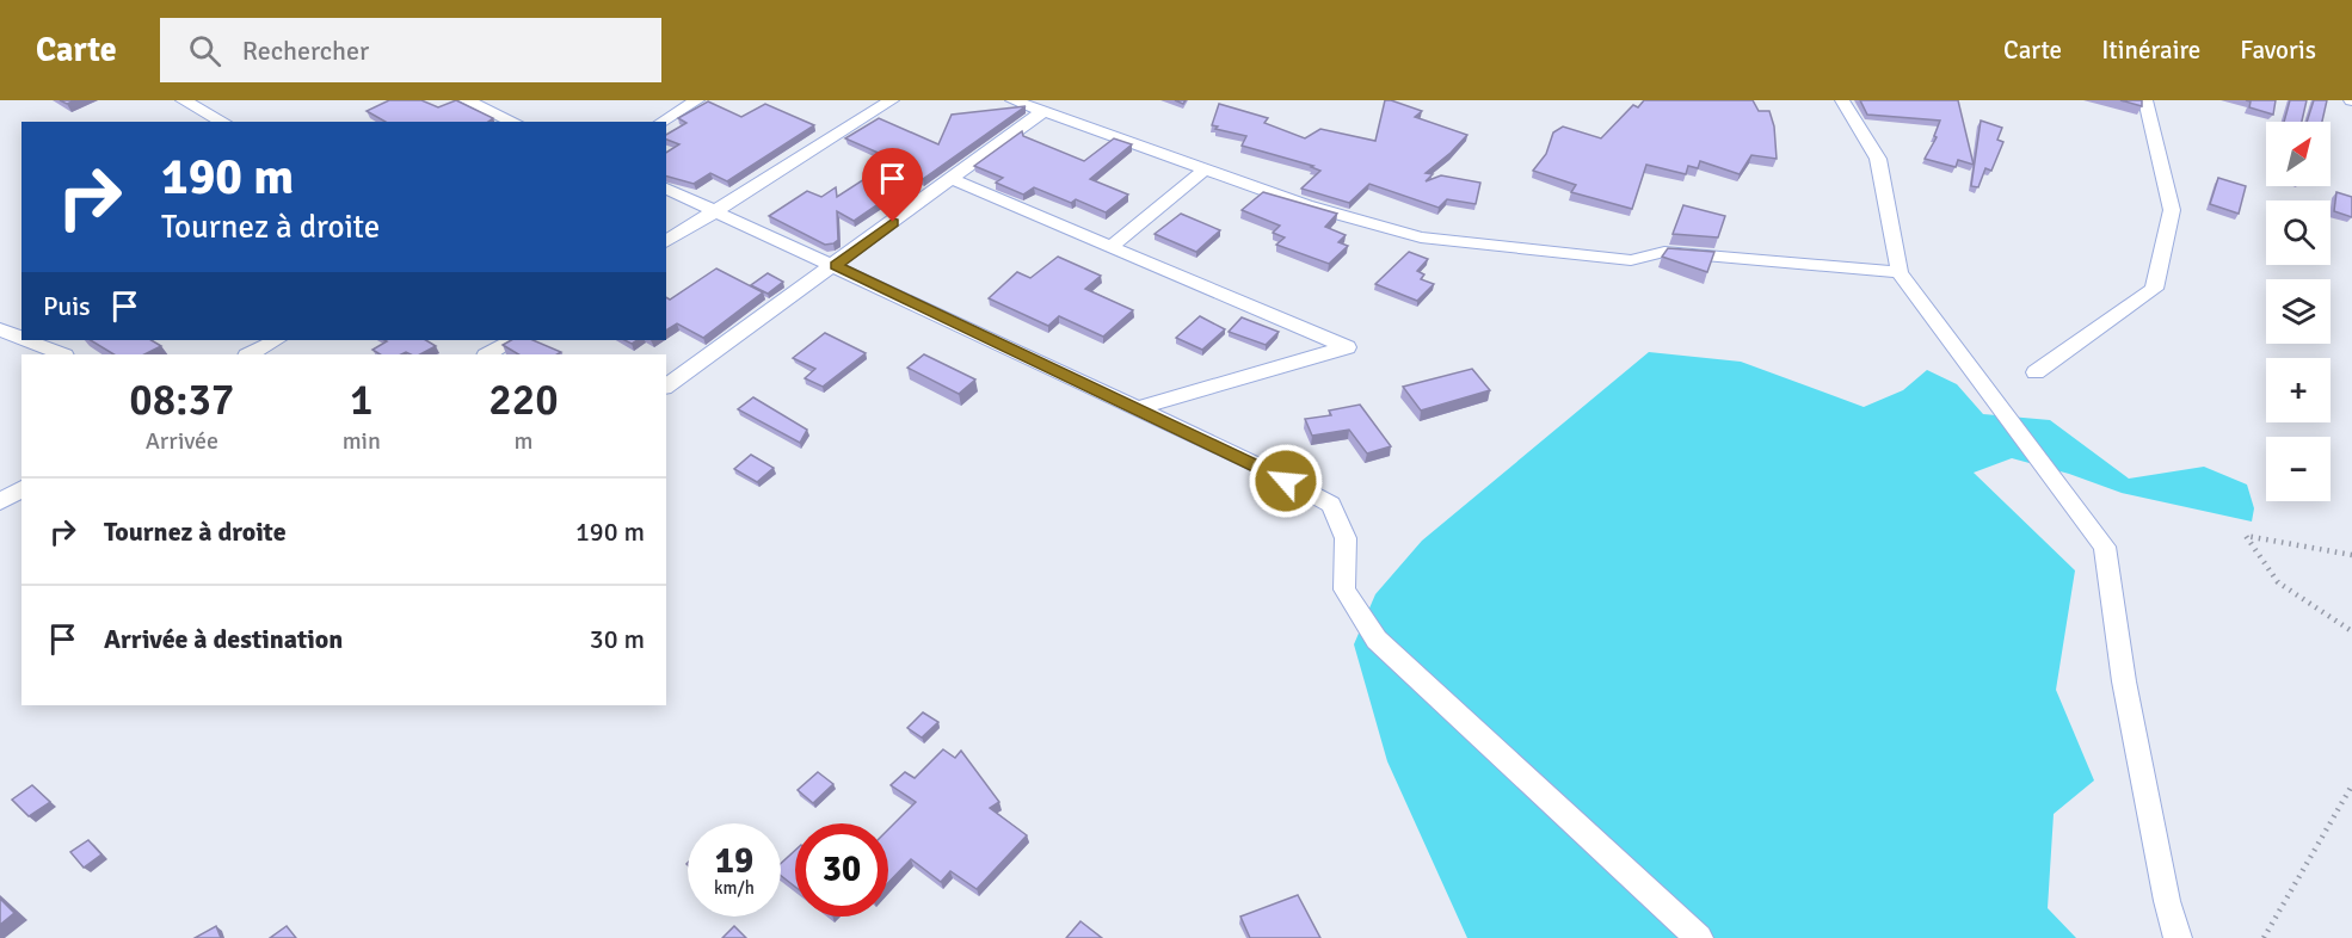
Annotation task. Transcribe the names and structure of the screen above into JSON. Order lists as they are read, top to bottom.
{
  "north": "top right",
  "page": {
    "header": "Carte",
    "search": "Rechercher",
    "nav": ["Carte", "Itinéraire", "Favoris"],
    "map_buttons": ["+", "−"],
    "turn": ["190 m", "Tournez à droite"],
    "then": "Puis",
    "eta": [
      "08:37",
      "Arrivée",
      "1",
      "min",
      "220",
      "m"
    ],
    "list": [
      {
        "name": "Tournez à droite",
        "value": "190 m"
      },
      {
        "name": "Arrivée à destination",
        "value": "30 m"
      }
    ],
    "speed": "19 km/h",
    "limit": "30"
  }
}
